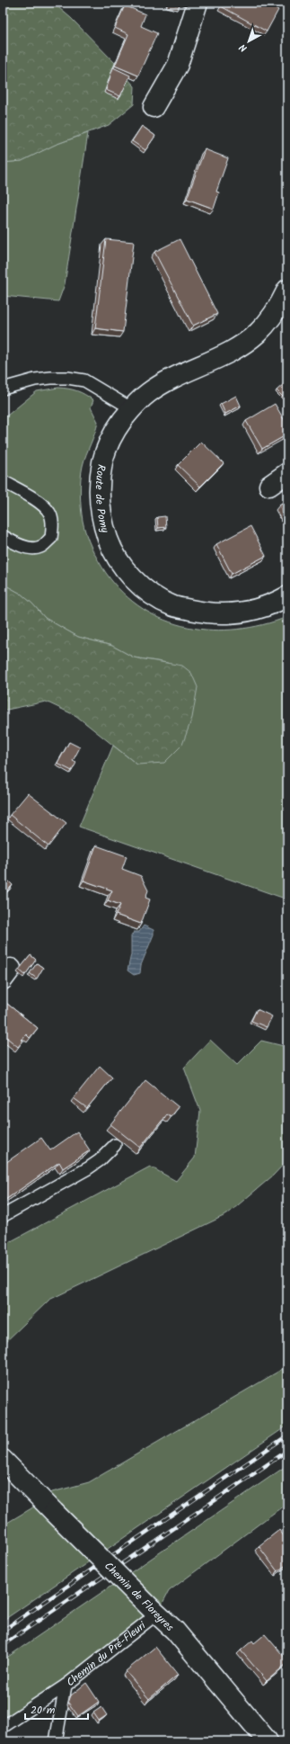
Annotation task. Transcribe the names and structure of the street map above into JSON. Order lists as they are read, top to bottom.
{
  "streets": {
    "main road": ["Route de Pomy", "Chemin de Floreyres"],
    "lane": ["Chemin du Pré-Fleuri"]
  },
  "crossings": [
    ["Chemin de Floreyres", "Chemin du Pré-Fleuri"]
  ],
  "scale_bar": "20 m",
  "north": "bottom left"
}
